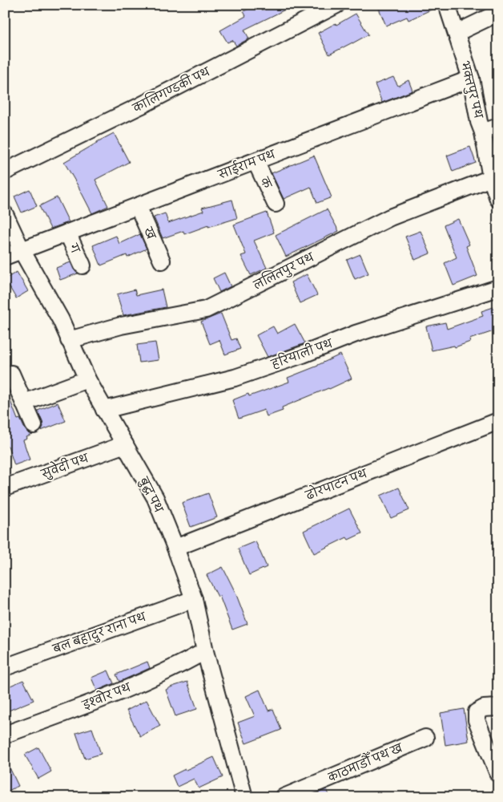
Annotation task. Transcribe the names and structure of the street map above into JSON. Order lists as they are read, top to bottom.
{
  "streets": {
    "street": [
      "कालिगण्डकी पथ",
      "भक्तपुर पथ",
      "साईराम पथ",
      "क",
      "ख",
      "ग",
      "ललितपुर पथ",
      "हरियाली पथ",
      "सुवेदी पथ",
      "ढोरपाटन पथ",
      "बुद्ध पथ",
      "बल बहादुर राना पथ",
      "इश्वोर पथ",
      "काठमाडौँ पथ ख"
    ]
  },
  "crossings": [
    ["भक्तपुर पथ", "साईराम पथ"],
    ["भक्तपुर पथ", "ललितपुर पथ"],
    ["साईराम पथ", "क"],
    ["साईराम पथ", "ख"],
    ["साईराम पथ", "ग"],
    ["साईराम पथ", "बुद्ध पथ"],
    ["ललितपुर पथ", "बुद्ध पथ"],
    ["हरियाली पथ", "बुद्ध पथ"],
    ["सुवेदी पथ", "बुद्ध पथ"],
    ["ढोरपाटन पथ", "बुद्ध पथ"],
    ["बुद्ध पथ", "बल बहादुर राना पथ"],
    ["बुद्ध पथ", "इश्वोर पथ"]
  ]
}
